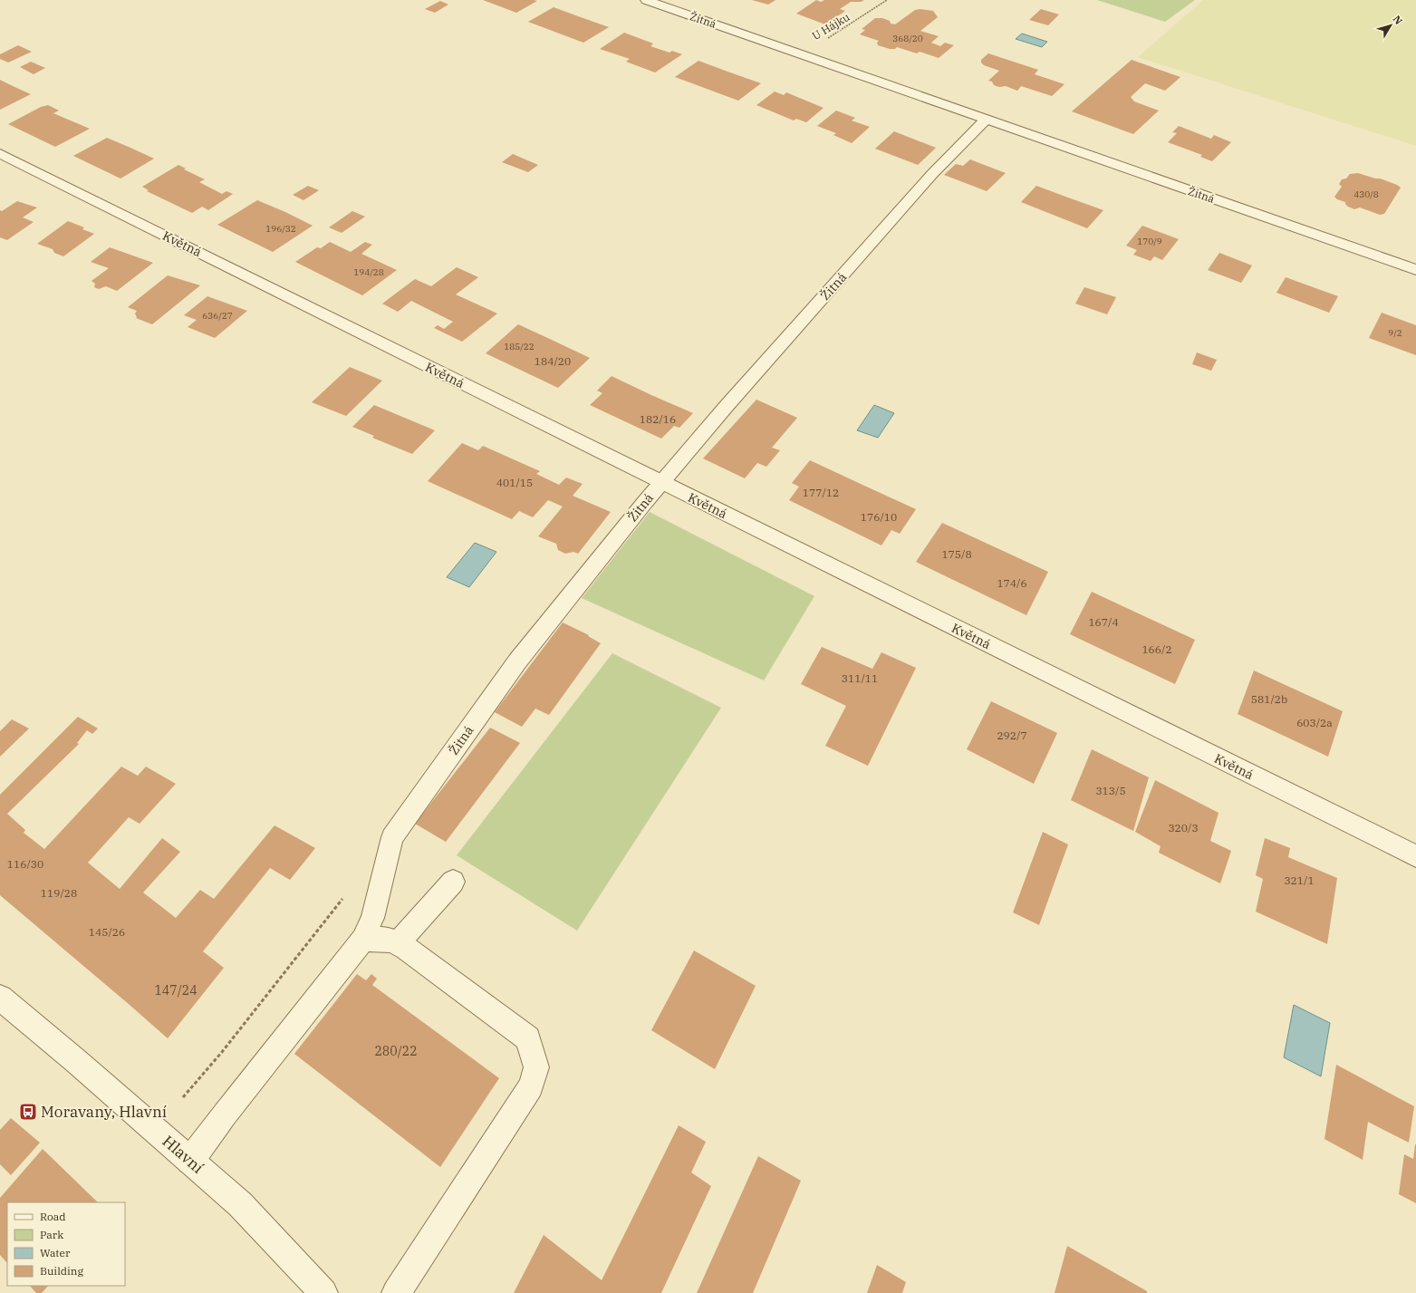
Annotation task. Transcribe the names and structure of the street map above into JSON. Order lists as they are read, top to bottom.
{
  "streets": {
    "street": ["Žitná", "Květná", "Hlavní"],
    "path": ["U Hájku"]
  },
  "crossings": [
    ["Žitná", "U Hájku"],
    ["Žitná", "Květná"],
    ["Žitná", "Hlavní"]
  ],
  "places": {
    "bus stop": ["Moravany, Hlavní"]
  },
  "house_numbers": [
    "368/20",
    "430/8",
    "196/32",
    "170/9",
    "194/28",
    "636/27",
    "9/2",
    "185/22",
    "184/20",
    "182/16",
    "401/15",
    "177/12",
    "176/10",
    "175/8",
    "174/6",
    "167/4",
    "166/2",
    "311/11",
    "581/2b",
    "603/2a",
    "292/7",
    "313/5",
    "320/3",
    "116/30",
    "321/1",
    "119/28",
    "145/26",
    "147/24",
    "280/22"
  ],
  "legend": [
    "Road",
    "Park",
    "Water",
    "Building"
  ],
  "north": "top right"
}
